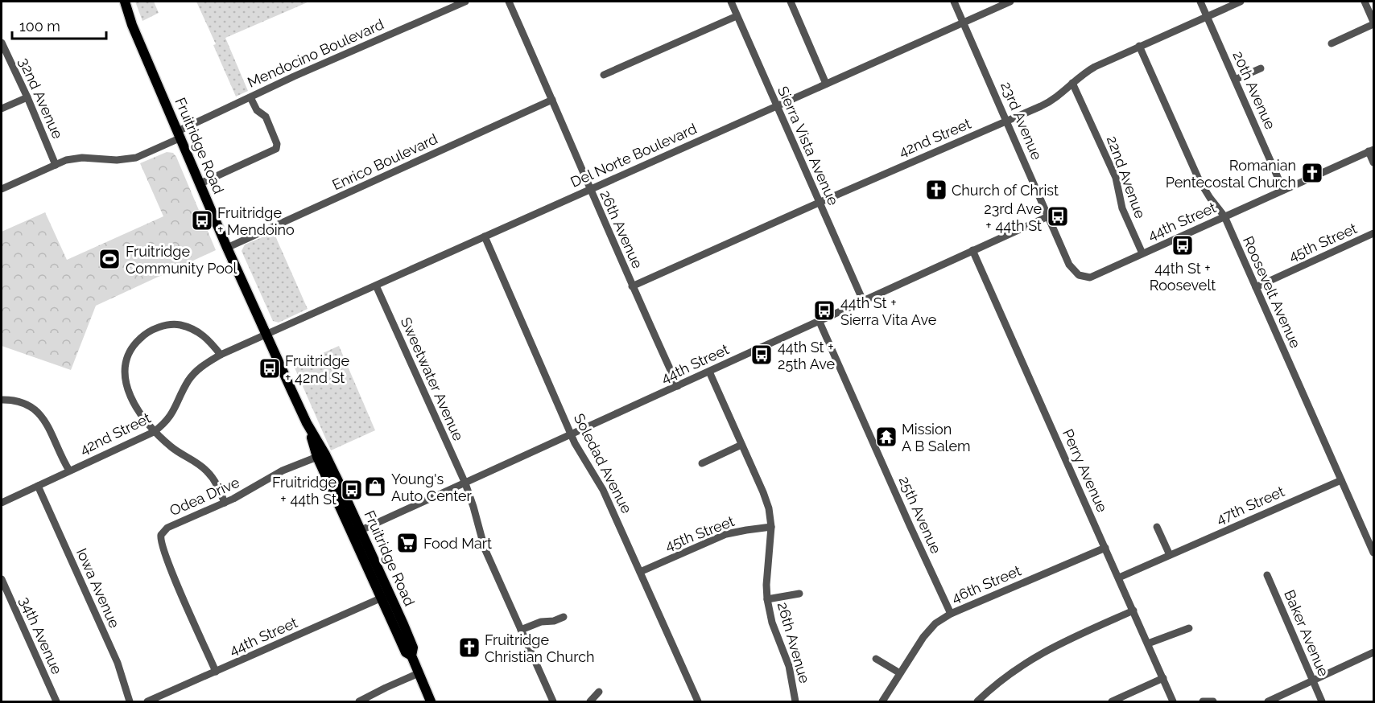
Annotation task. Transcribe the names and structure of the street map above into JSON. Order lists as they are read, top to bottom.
{
  "streets": {
    "main road": ["Fruitridge Road"],
    "street": [
      "Mendocino Boulevard",
      "20th Avenue",
      "32nd Avenue",
      "23rd Avenue",
      "42nd Street",
      "Sierra Vista Avenue",
      "Del Norte Boulevard",
      "Enrico Boulevard",
      "22nd Avenue",
      "44th Street",
      "26th Avenue",
      "45th Street",
      "Roosevelt Avenue",
      "Sweetwater Avenue",
      "Soledad Avenue",
      "Perry Avenue",
      "Odea Drive",
      "47th Street",
      "25th Avenue",
      "46th Street",
      "Iowa Avenue",
      "Baker Avenue",
      "34th Avenue"
    ]
  },
  "crossings": [
    ["Mendocino Boulevard", "32nd Avenue"],
    ["Mendocino Boulevard", "Fruitridge Road"],
    ["20th Avenue", "42nd Street"],
    ["20th Avenue", "44th Street"],
    ["23rd Avenue", "42nd Street"],
    ["23rd Avenue", "Del Norte Boulevard"],
    ["23rd Avenue", "44th Street"],
    ["42nd Street", "Fruitridge Road"],
    ["42nd Street", "Sierra Vista Avenue"],
    ["42nd Street", "Del Norte Boulevard"],
    ["42nd Street", "22nd Avenue"],
    ["42nd Street", "26th Avenue"],
    ["42nd Street", "Roosevelt Avenue"],
    ["42nd Street", "Iowa Avenue"],
    ["Fruitridge Road", "Del Norte Boulevard"],
    ["Fruitridge Road", "Enrico Boulevard"],
    ["Fruitridge Road", "44th Street"],
    ["Fruitridge Road", "Odea Drive"],
    ["Sierra Vista Avenue", "Del Norte Boulevard"],
    ["Sierra Vista Avenue", "44th Street"],
    ["Del Norte Boulevard", "26th Avenue"],
    ["Del Norte Boulevard", "Sweetwater Avenue"],
    ["Del Norte Boulevard", "Soledad Avenue"],
    ["Enrico Boulevard", "26th Avenue"],
    ["22nd Avenue", "44th Street"],
    ["44th Street", "26th Avenue"],
    ["44th Street", "Roosevelt Avenue"],
    ["44th Street", "Sweetwater Avenue"],
    ["44th Street", "Soledad Avenue"],
    ["44th Street", "Perry Avenue"],
    ["44th Street", "Odea Drive"],
    ["44th Street", "25th Avenue"],
    ["26th Avenue", "45th Street"],
    ["45th Street", "Roosevelt Avenue"],
    ["45th Street", "Soledad Avenue"],
    ["Roosevelt Avenue", "47th Street"],
    ["Perry Avenue", "47th Street"],
    ["Perry Avenue", "46th Street"],
    ["25th Avenue", "46th Street"]
  ],
  "places": {
    "church": ["Romanian Pentecostal Church", "Church of Christ", "Fruitridge Christian Church"],
    "bus stop": [
      "23rd Ave + 44th St",
      "Fruitridge + Mendoino",
      "44th St + Roosevelt",
      "44th St + Sierra Vita Ave",
      "44th St + 25th Ave",
      "Fruitridge + 42nd St",
      "Fruitridge + 44th St"
    ],
    "sports": ["Fruitridge Community Pool"],
    "temple": ["Mission A B Salem"],
    "shop": ["Young's Auto Center"],
    "supermarket": ["Food Mart"]
  },
  "scale_bar": "100 m"
}
